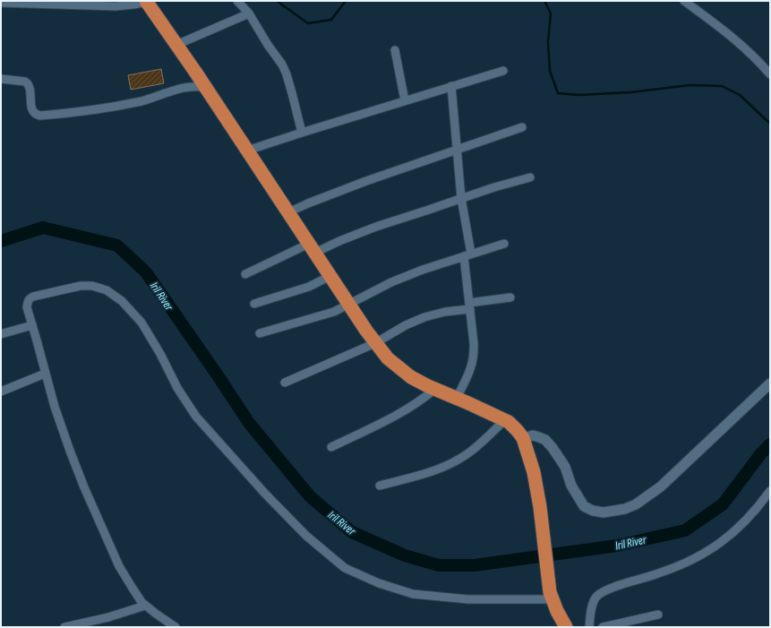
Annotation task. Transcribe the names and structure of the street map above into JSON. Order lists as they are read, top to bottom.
{
  "water": ["Iril River"]
}
